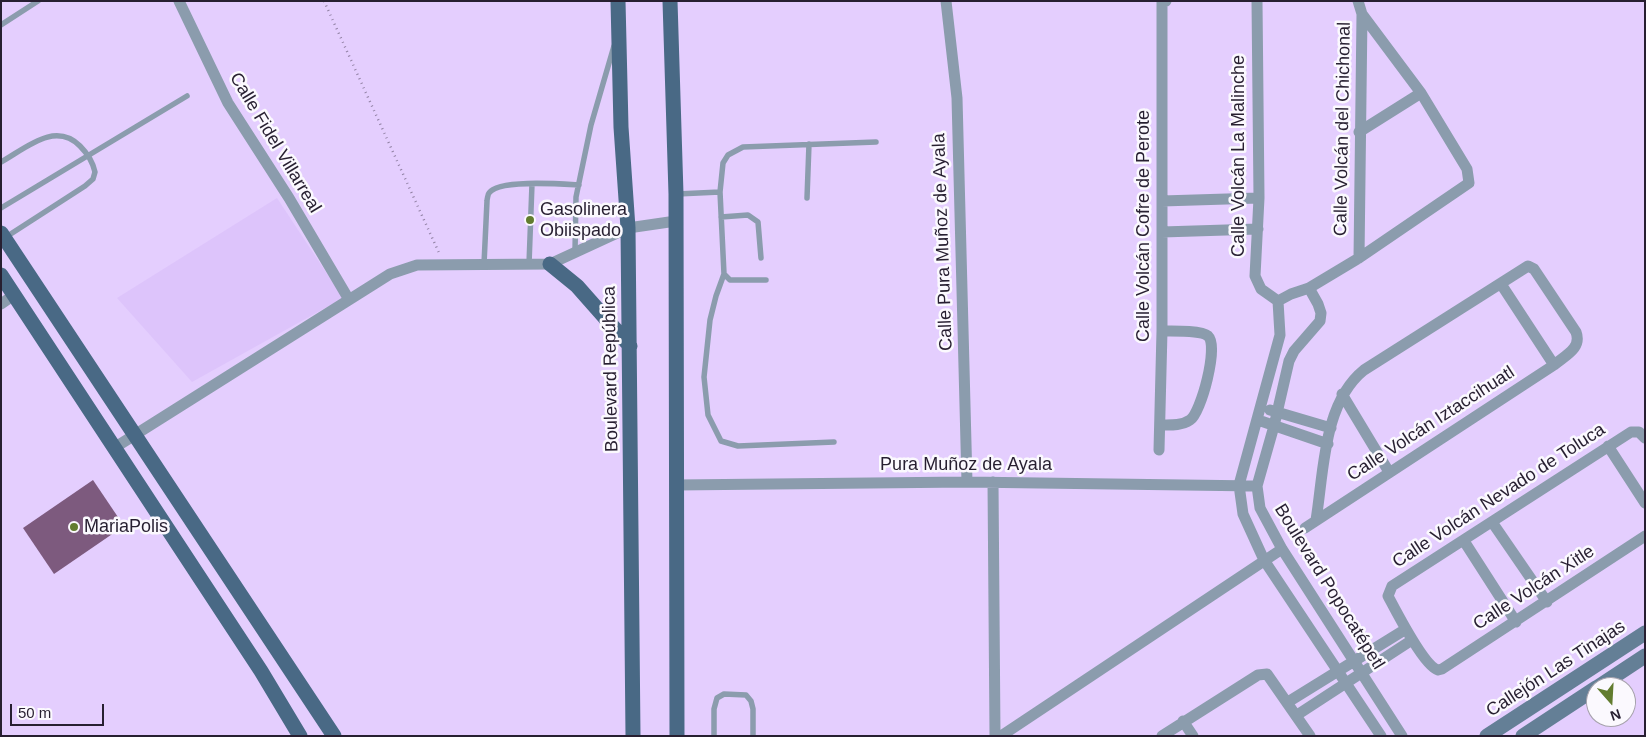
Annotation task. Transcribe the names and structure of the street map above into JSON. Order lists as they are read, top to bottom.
{
  "streets": {
    "main road": ["Boulevard República", "Callejón Las Tinajas"],
    "street": [
      "Calle Volcán del Chichonal",
      "Calle Fidel Villarreal",
      "Calle Volcán La Malinche",
      "Calle Volcán Cofre de Perote",
      "Calle Pura Muñoz de Ayala",
      "Calle Volcán Iztaccihuatl",
      "Pura Muñoz de Ayala",
      "Calle Volcán Nevado de Toluca",
      "Boulevard Popocatépetl",
      "Calle Volcán Xitle"
    ]
  },
  "crossings": [
    ["Calle Volcán La Malinche", "Boulevard Popocatépetl"],
    ["Calle Pura Muñoz de Ayala", "Pura Muñoz de Ayala"],
    ["Pura Muñoz de Ayala", "Boulevard Popocatépetl"]
  ],
  "places": ["Gasolinera Obiispado", "MariaPolis"],
  "scale_bar": "50 m",
  "north": "bottom"
}
